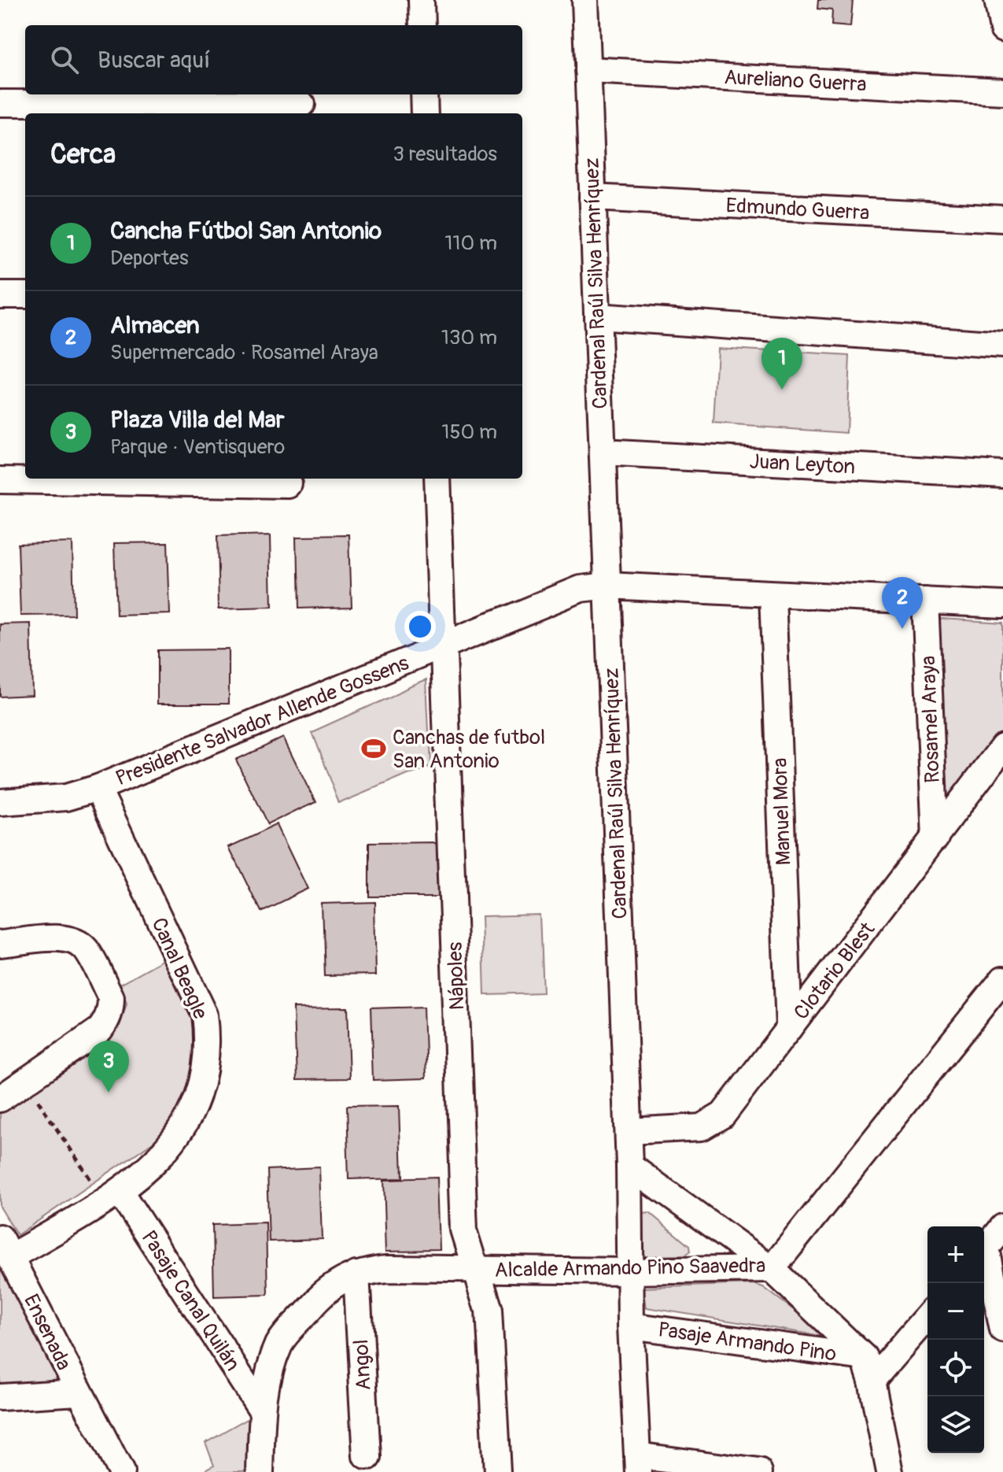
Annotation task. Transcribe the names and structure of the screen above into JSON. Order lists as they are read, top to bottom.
{
  "streets": {
    "street": [
      "Aureliano Guerra",
      "Edmundo Guerra",
      "Cardenal Raúl Silva Henríquez",
      "Juan Leyton",
      "Rosamel Araya",
      "Presidente Salvador Allende Gossens",
      "Manuel Mora",
      "Canal Beagle",
      "Clotario Blest",
      "Nápoles",
      "Alcalde Armando Pino Saavedra",
      "Pasaje Canal Quilán",
      "Ensenada",
      "Pasaje Armando Pino",
      "Angol"
    ]
  },
  "crossings": [
    ["Aureliano Guerra", "Cardenal Raúl Silva Henríquez"],
    ["Edmundo Guerra", "Cardenal Raúl Silva Henríquez"],
    ["Cardenal Raúl Silva Henríquez", "Juan Leyton"],
    ["Cardenal Raúl Silva Henríquez", "Presidente Salvador Allende Gossens"],
    ["Cardenal Raúl Silva Henríquez", "Clotario Blest"],
    ["Cardenal Raúl Silva Henríquez", "Alcalde Armando Pino Saavedra"],
    ["Cardenal Raúl Silva Henríquez", "Pasaje Armando Pino"],
    ["Rosamel Araya", "Presidente Salvador Allende Gossens"],
    ["Rosamel Araya", "Clotario Blest"],
    ["Presidente Salvador Allende Gossens", "Manuel Mora"],
    ["Presidente Salvador Allende Gossens", "Canal Beagle"],
    ["Presidente Salvador Allende Gossens", "Nápoles"],
    ["Manuel Mora", "Clotario Blest"],
    ["Canal Beagle", "Pasaje Canal Quilán"],
    ["Canal Beagle", "Ensenada"],
    ["Nápoles", "Alcalde Armando Pino Saavedra"],
    ["Alcalde Armando Pino Saavedra", "Pasaje Canal Quilán"],
    ["Alcalde Armando Pino Saavedra", "Angol"]
  ],
  "places": {
    "sports": ["Canchas de futbol San Antonio"]
  },
  "page": {
    "search": "Buscar aquí",
    "heading": ["Cerca", "3 resultados"],
    "list": [
      {
        "mark": "1",
        "name": "Cancha Fútbol San Antonio",
        "note": "Deportes",
        "value": "110 m"
      },
      {
        "mark": "2",
        "name": "Almacen",
        "note": "Supermercado · Rosamel Araya",
        "value": "130 m"
      },
      {
        "mark": "3",
        "name": "Plaza Villa del Mar",
        "note": "Parque · Ventisquero",
        "value": "150 m"
      }
    ],
    "pins": ["1", "2", "3"],
    "map_buttons": ["+", "−"]
  }
}
